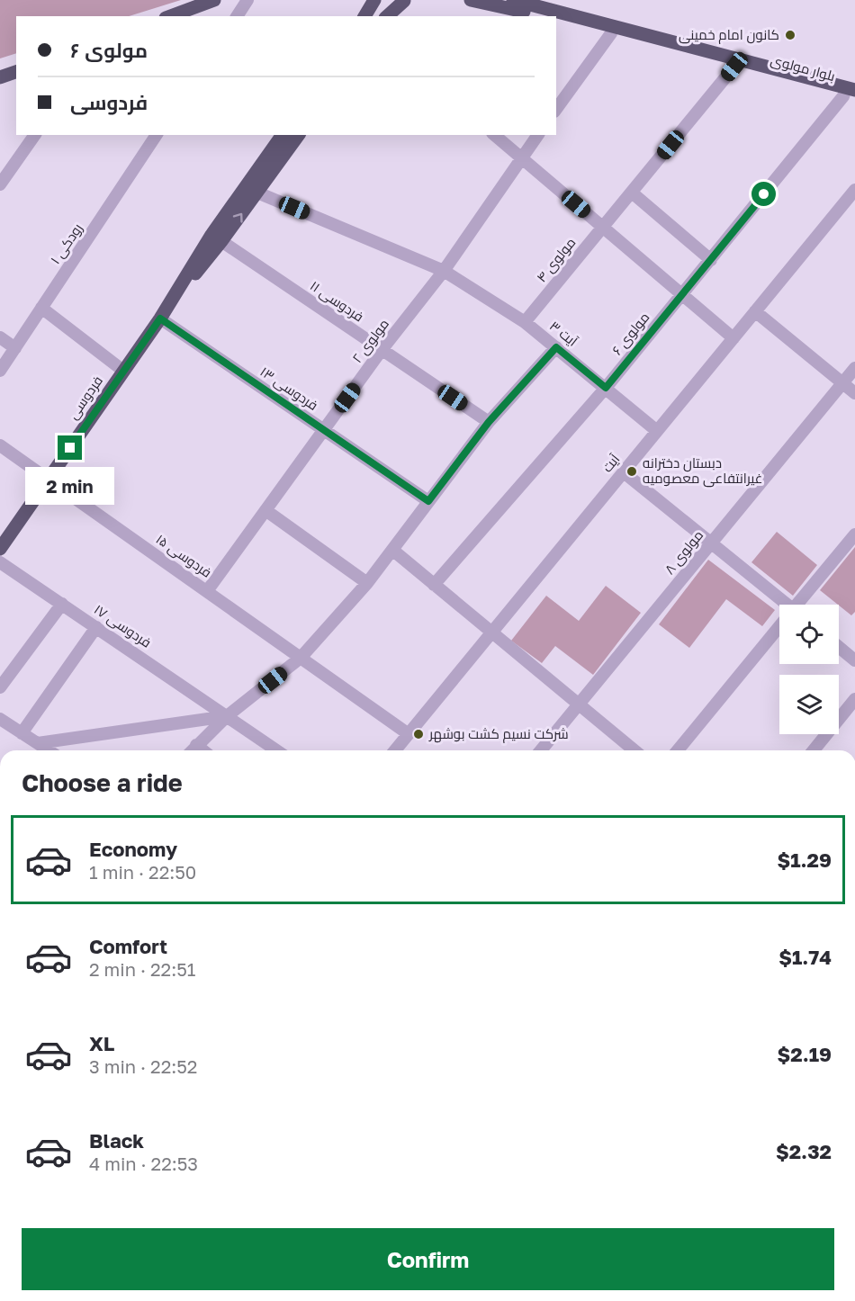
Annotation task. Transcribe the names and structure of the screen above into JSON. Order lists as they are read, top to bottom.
{
  "streets": {
    "main road": ["بلوار مولوی", "فردوسی"],
    "street": [
      "رودکی ۱",
      "مولوی ۴",
      "فردوسی ۱۱",
      "آیت ۳",
      "مولوی ۶",
      "مولوی ۲",
      "فردوسی ۱۳",
      "آیت",
      "مولوی ۸",
      "فردوسی ۱۵",
      "فردوسی ۱۷"
    ]
  },
  "crossings": [
    ["بلوار مولوی", "مولوی ۴"],
    ["بلوار مولوی", "مولوی ۶"],
    ["مولوی ۴", "آیت ۳"],
    ["فردوسی ۱۱", "مولوی ۲"],
    ["فردوسی ۱۱", "فردوسی"],
    ["آیت ۳", "مولوی ۶"],
    ["آیت ۳", "مولوی ۲"],
    ["آیت ۳", "فردوسی"],
    ["آیت ۳", "آیت"],
    ["مولوی ۲", "فردوسی ۱۳"],
    ["مولوی ۲", "فردوسی ۱۵"],
    ["فردوسی ۱۳", "فردوسی"],
    ["فردوسی", "فردوسی ۱۵"],
    ["آیت", "فردوسی ۱۵"]
  ],
  "places": ["کانون امام خمینی", "دبستان دخترانه غیرانتفاعی معصومیه", "شرکت نسیم کشت بوشهر"],
  "page": {
    "banner": ["مولوی ۶", "فردوسی"],
    "bubble": "2 min",
    "heading": "Choose a ride",
    "list": [
      {
        "name": "Economy",
        "note": "1 min · 22:50",
        "value": "$1.29"
      },
      {
        "name": "Comfort",
        "note": "2 min · 22:51",
        "value": "$1.74"
      },
      {
        "name": "XL",
        "note": "3 min · 22:52",
        "value": "$2.19"
      },
      {
        "name": "Black",
        "note": "4 min · 22:53",
        "value": "$2.32"
      }
    ],
    "buttons": "Confirm"
  }
}
